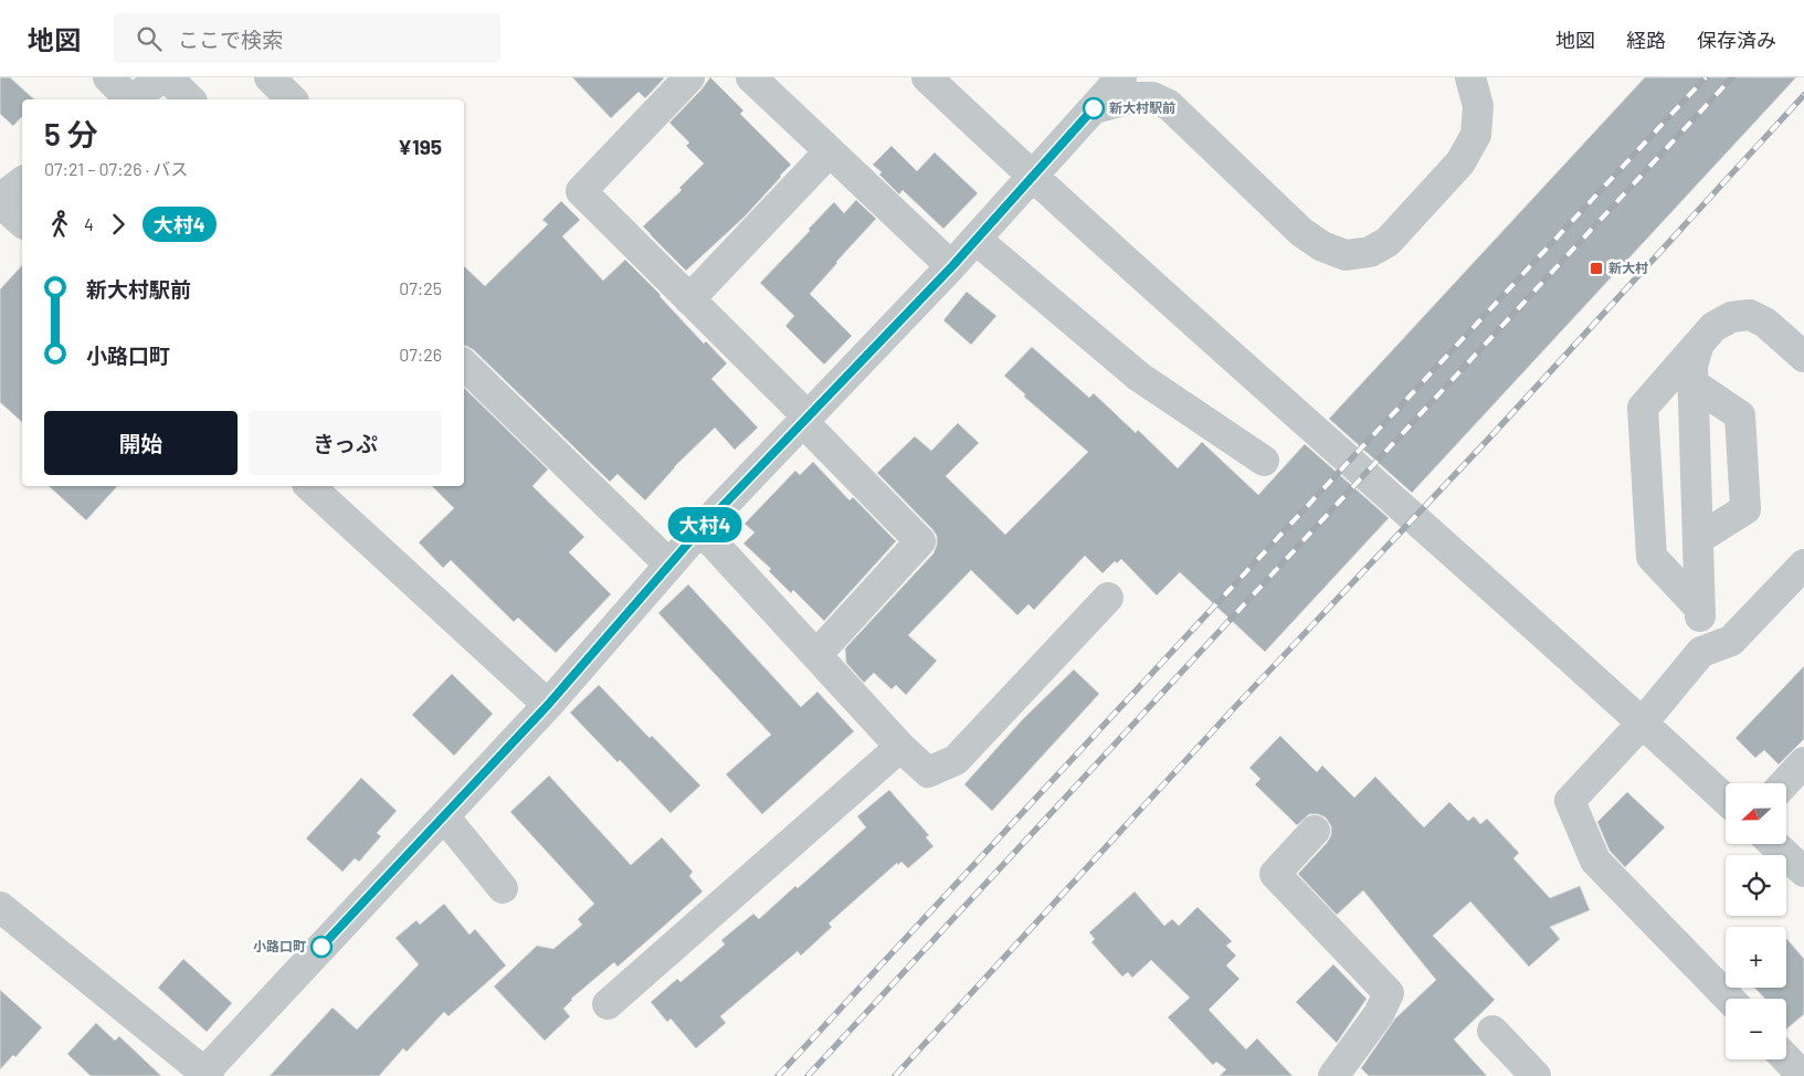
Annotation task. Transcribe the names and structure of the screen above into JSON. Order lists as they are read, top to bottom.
{
  "places": {
    "other": ["新大村駅前", "小路口町"],
    "transit": ["新大村"]
  },
  "lines": ["bus line 大村4"],
  "north": "left",
  "page": {
    "header": "地図",
    "search": "ここで検索",
    "nav": ["地図", "経路", "保存済み"],
    "on_map": "大村4",
    "heading": ["5 分", "07:21 – 07:26 · バス", "¥195"],
    "legs": ["4", "大村4"],
    "list": [
      {
        "name": "新大村駅前",
        "value": "07:25"
      },
      {
        "name": "小路口町",
        "value": "07:26"
      }
    ],
    "buttons": ["開始", "きっぷ"],
    "map_buttons": ["+", "−"]
  }
}
